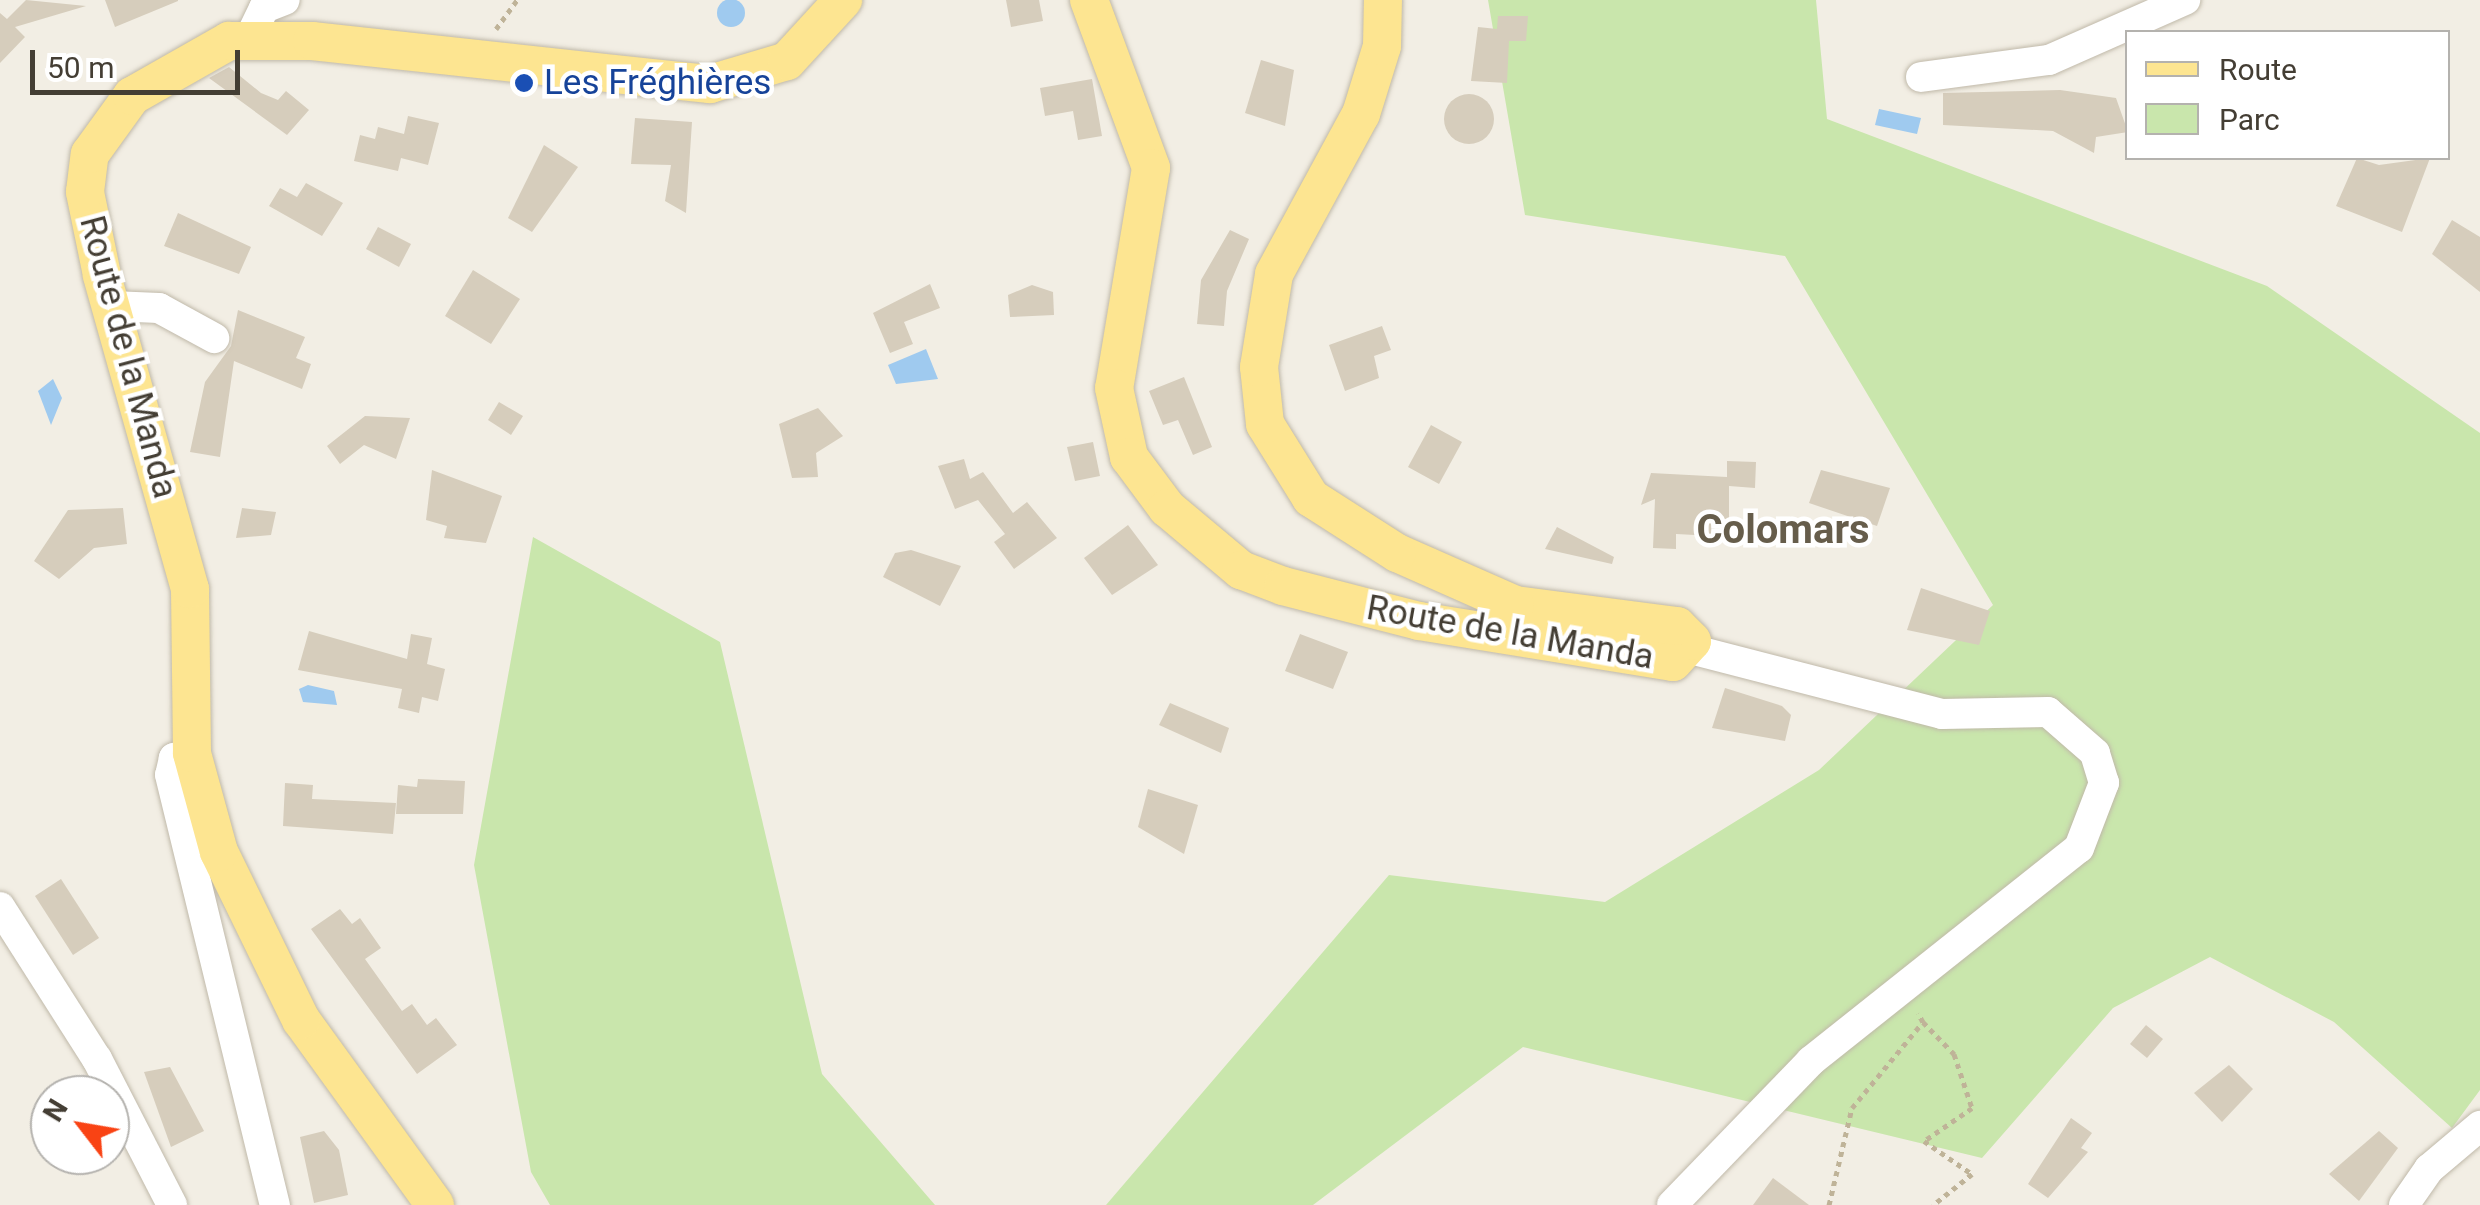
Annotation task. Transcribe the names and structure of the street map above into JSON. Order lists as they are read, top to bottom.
{
  "streets": {
    "main road": ["Route de la Manda"]
  },
  "districts": ["Colomars"],
  "places": ["Les Fréghières"],
  "legend": ["Route", "Parc"],
  "scale_bar": "50 m",
  "north": "top left"
}
